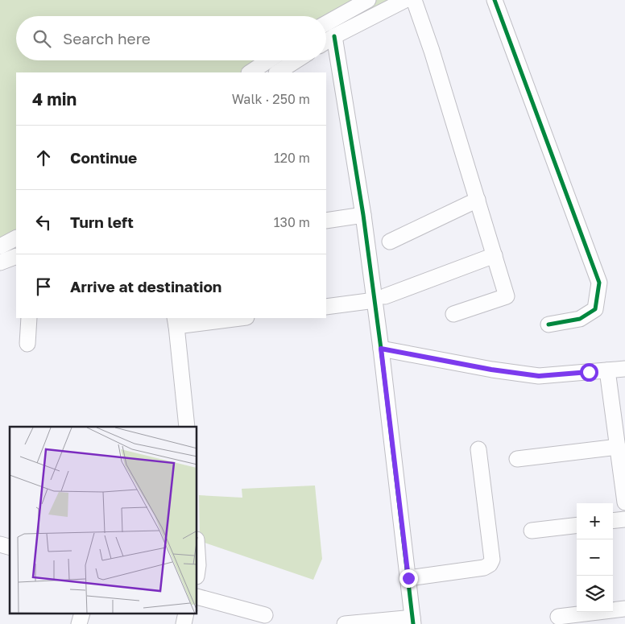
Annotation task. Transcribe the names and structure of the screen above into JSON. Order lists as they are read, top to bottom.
{
  "page": {
    "search": "Search here",
    "heading": ["4 min", "Walk · 250 m"],
    "list": [
      ["Continue", "120 m"],
      ["Turn left", "130 m"],
      "Arrive at destination"
    ],
    "map_buttons": ["+", "−"]
  }
}
